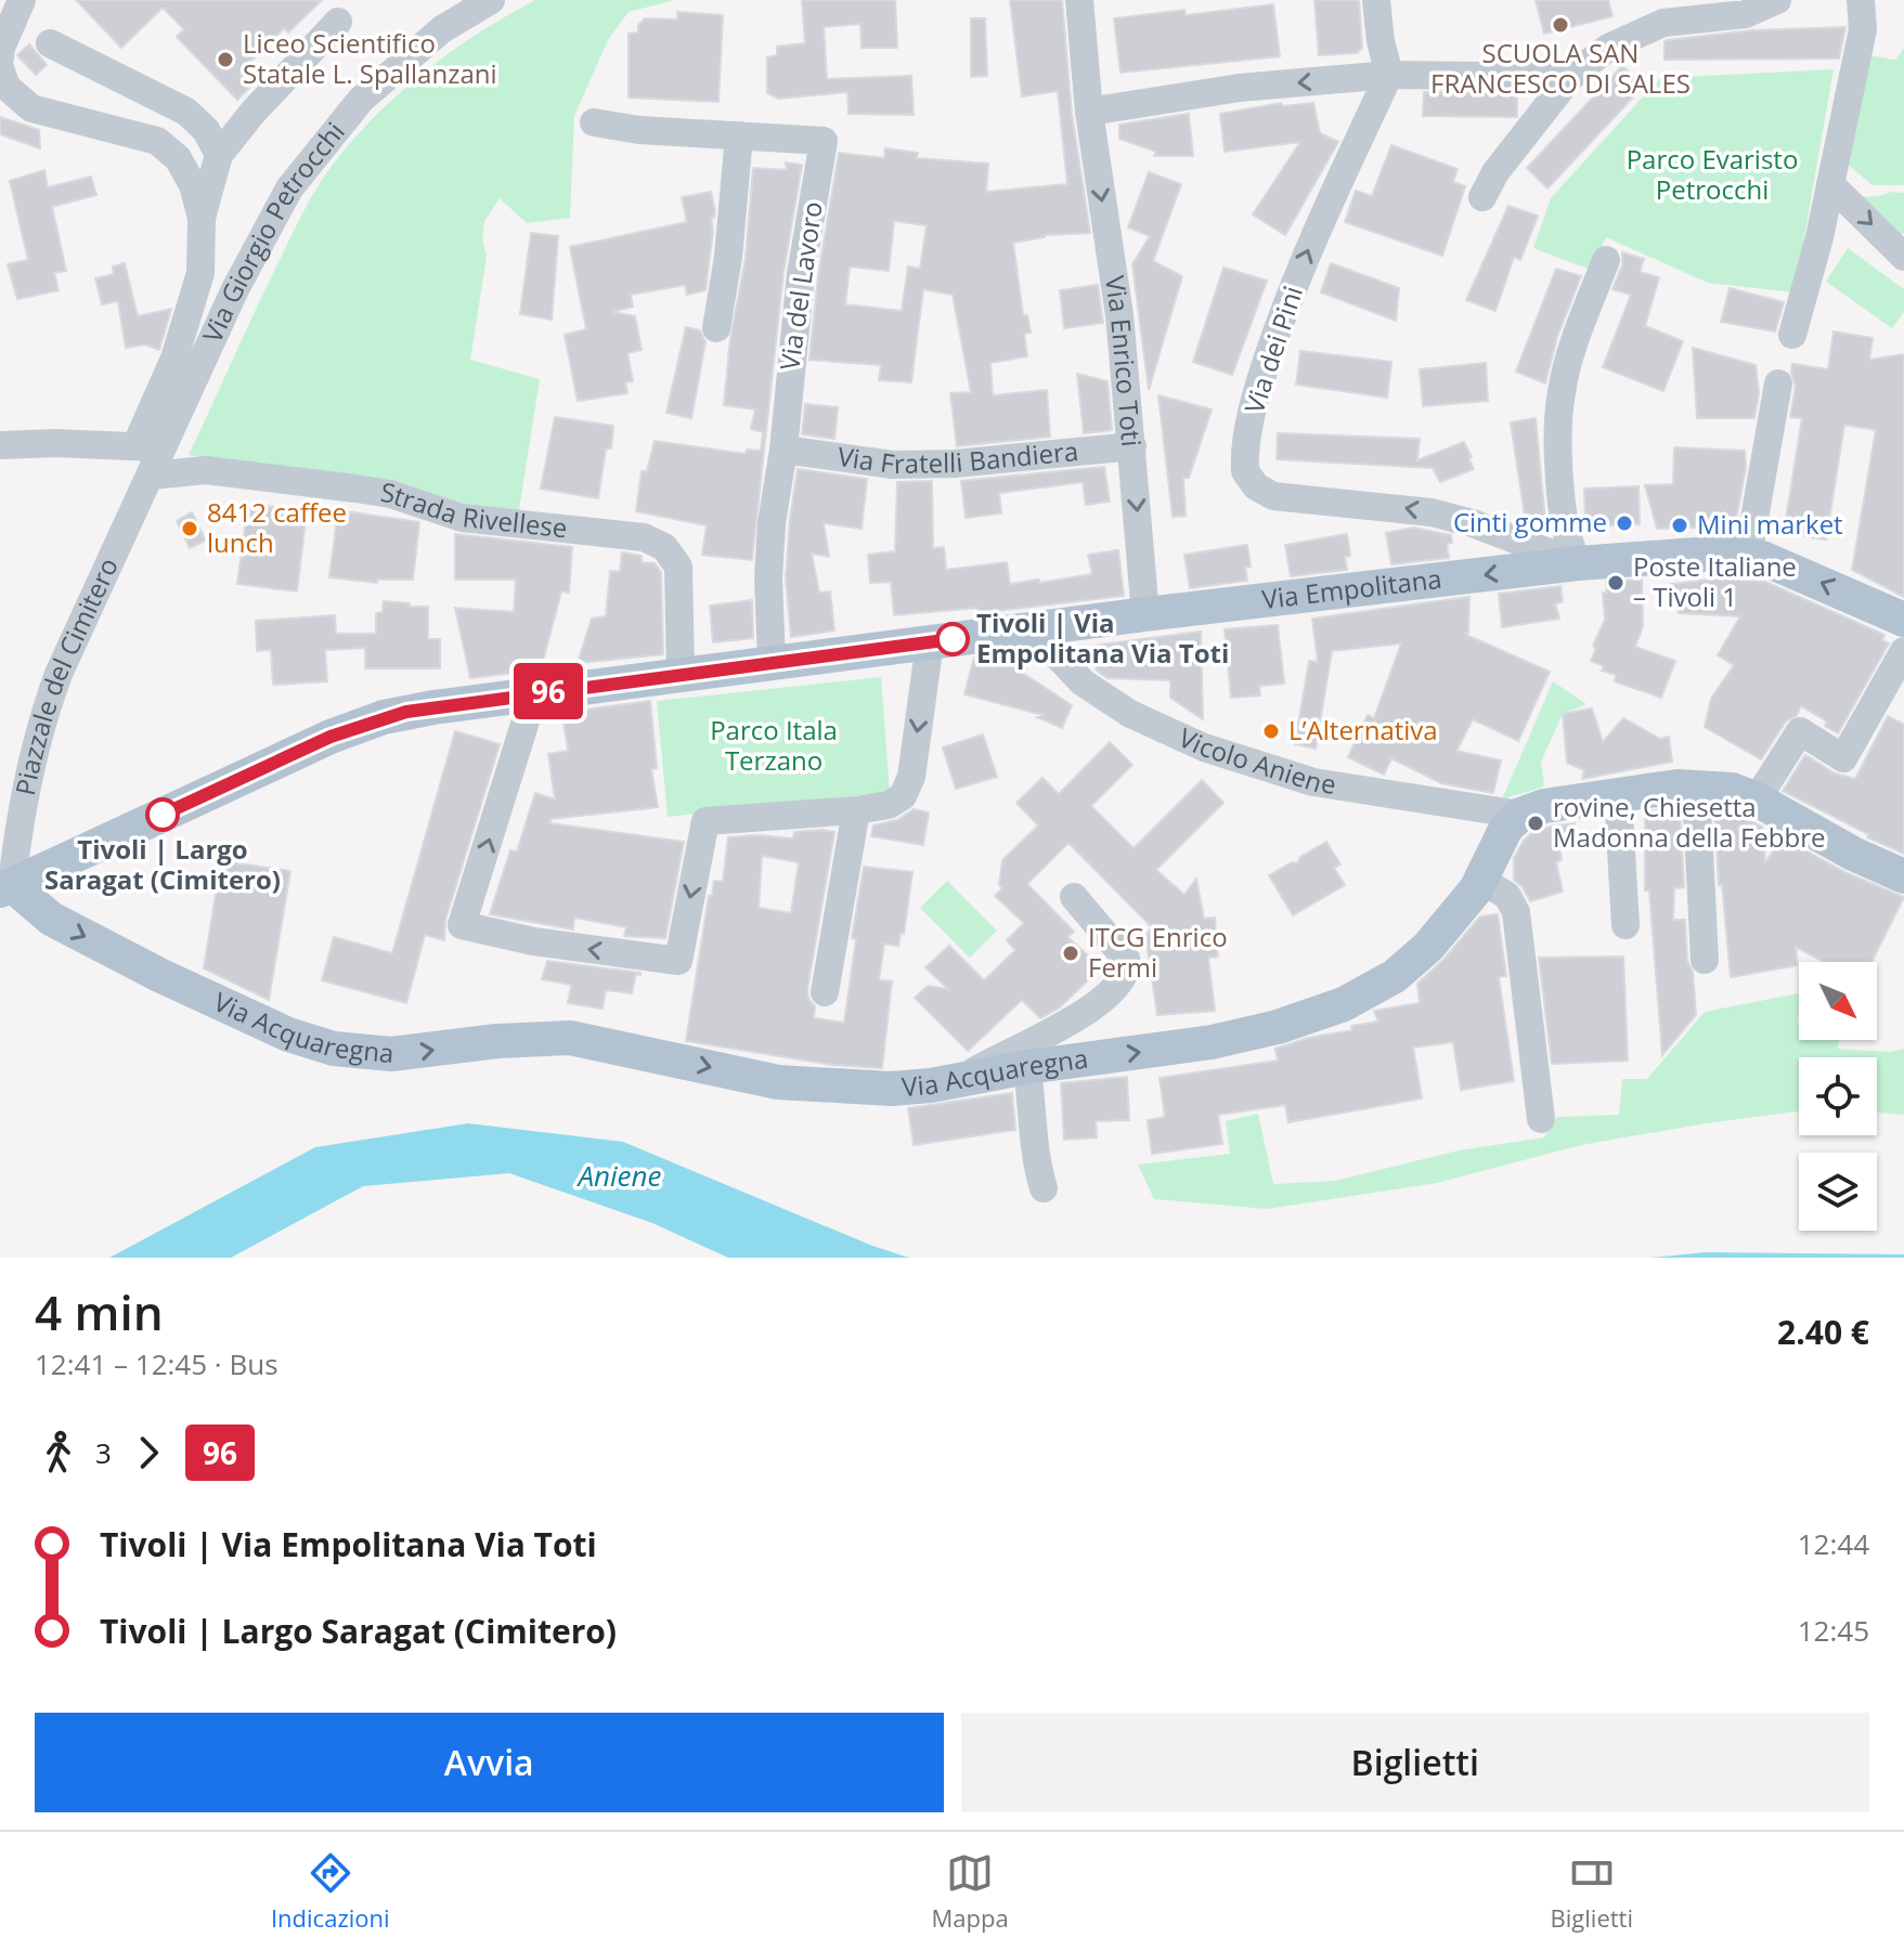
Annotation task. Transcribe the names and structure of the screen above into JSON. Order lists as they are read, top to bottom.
{
  "streets": {
    "main road": ["Via Empolitana", "Via Acquaregna"],
    "street": [
      "Via Giorgio Petrocchi",
      "Via del Lavoro",
      "Via dei Pini",
      "Via Enrico Toti",
      "Via Fratelli Bandiera",
      "Strada Rivellese",
      "Piazzale del Cimitero",
      "Vicolo Aniene"
    ]
  },
  "crossings": [
    ["Via Giorgio Petrocchi", "Strada Rivellese"],
    ["Via Giorgio Petrocchi", "Piazzale del Cimitero"],
    ["Via del Lavoro", "Via Fratelli Bandiera"],
    ["Via del Lavoro", "Via Empolitana"],
    ["Via dei Pini", "Via Empolitana"],
    ["Via Enrico Toti", "Via Fratelli Bandiera"],
    ["Via Enrico Toti", "Via Empolitana"],
    ["Strada Rivellese", "Via Empolitana"],
    ["Strada Rivellese", "Piazzale del Cimitero"],
    ["Via Empolitana", "Piazzale del Cimitero"],
    ["Via Empolitana", "Vicolo Aniene"],
    ["Via Empolitana", "Via Acquaregna"],
    ["Piazzale del Cimitero", "Via Acquaregna"],
    ["Vicolo Aniene", "Via Acquaregna"]
  ],
  "one_way": ["Via Enrico Toti", "Via Acquaregna"],
  "water": ["Aniene"],
  "parks": ["Parco Evaristo Petrocchi", "Parco Itala Terzano"],
  "places": [
    "SCUOLA SAN FRANCESCO DI SALES",
    "Liceo Scientifico Statale L. Spallanzani",
    "Cinti gomme",
    "Mini market",
    "8412 caffee lunch",
    "Poste Italiane – Tivoli 1",
    "Tivoli | Via Empolitana Via Toti",
    "L’Alternativa",
    "Tivoli | Largo Saragat (Cimitero)",
    "rovine, Chiesetta Madonna della Febbre",
    "ITCG Enrico Fermi"
  ],
  "lines": ["bus line 96"],
  "north": "bottom right",
  "page": {
    "on_map": "96",
    "heading": ["4 min", "12:41 – 12:45 · Bus", "2.40 €"],
    "legs": ["3", "96"],
    "list": [
      {
        "name": "Tivoli | Via Empolitana Via Toti",
        "value": "12:44"
      },
      {
        "name": "Tivoli | Largo Saragat (Cimitero)",
        "value": "12:45"
      }
    ],
    "buttons": ["Avvia", "Biglietti"],
    "tabs": ["Indicazioni", "Mappa", "Biglietti"]
  }
}
